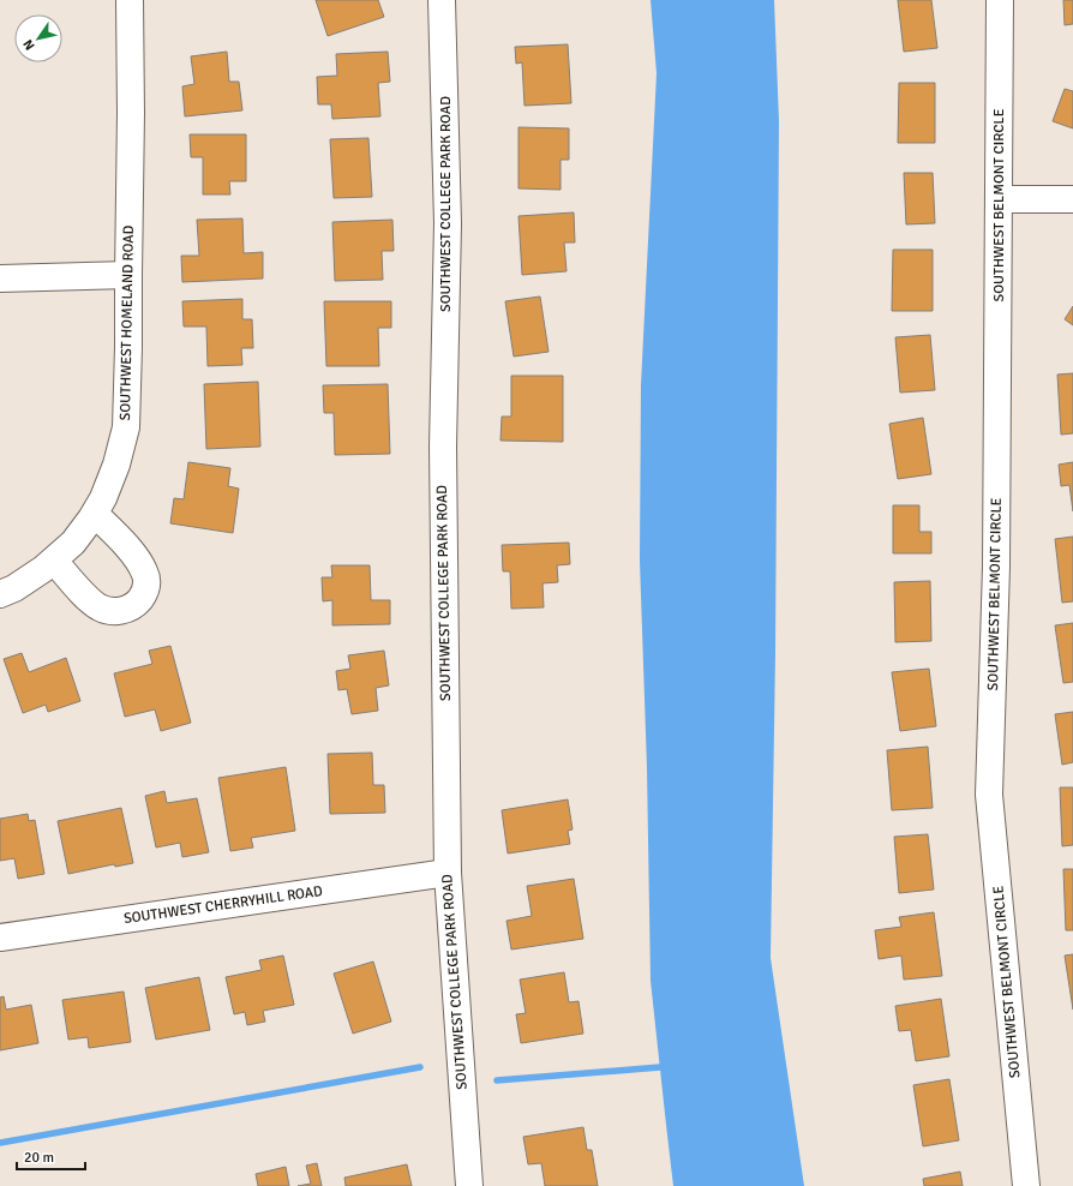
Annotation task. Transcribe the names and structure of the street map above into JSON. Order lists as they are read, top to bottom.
{
  "streets": {
    "street": [
      "SOUTHWEST COLLEGE PARK ROAD",
      "SOUTHWEST BELMONT CIRCLE",
      "SOUTHWEST HOMELAND ROAD",
      "SOUTHWEST CHERRYHILL ROAD"
    ]
  },
  "crossings": [
    ["SOUTHWEST COLLEGE PARK ROAD", "SOUTHWEST CHERRYHILL ROAD"]
  ],
  "scale_bar": "20 m",
  "north": "bottom left"
}
